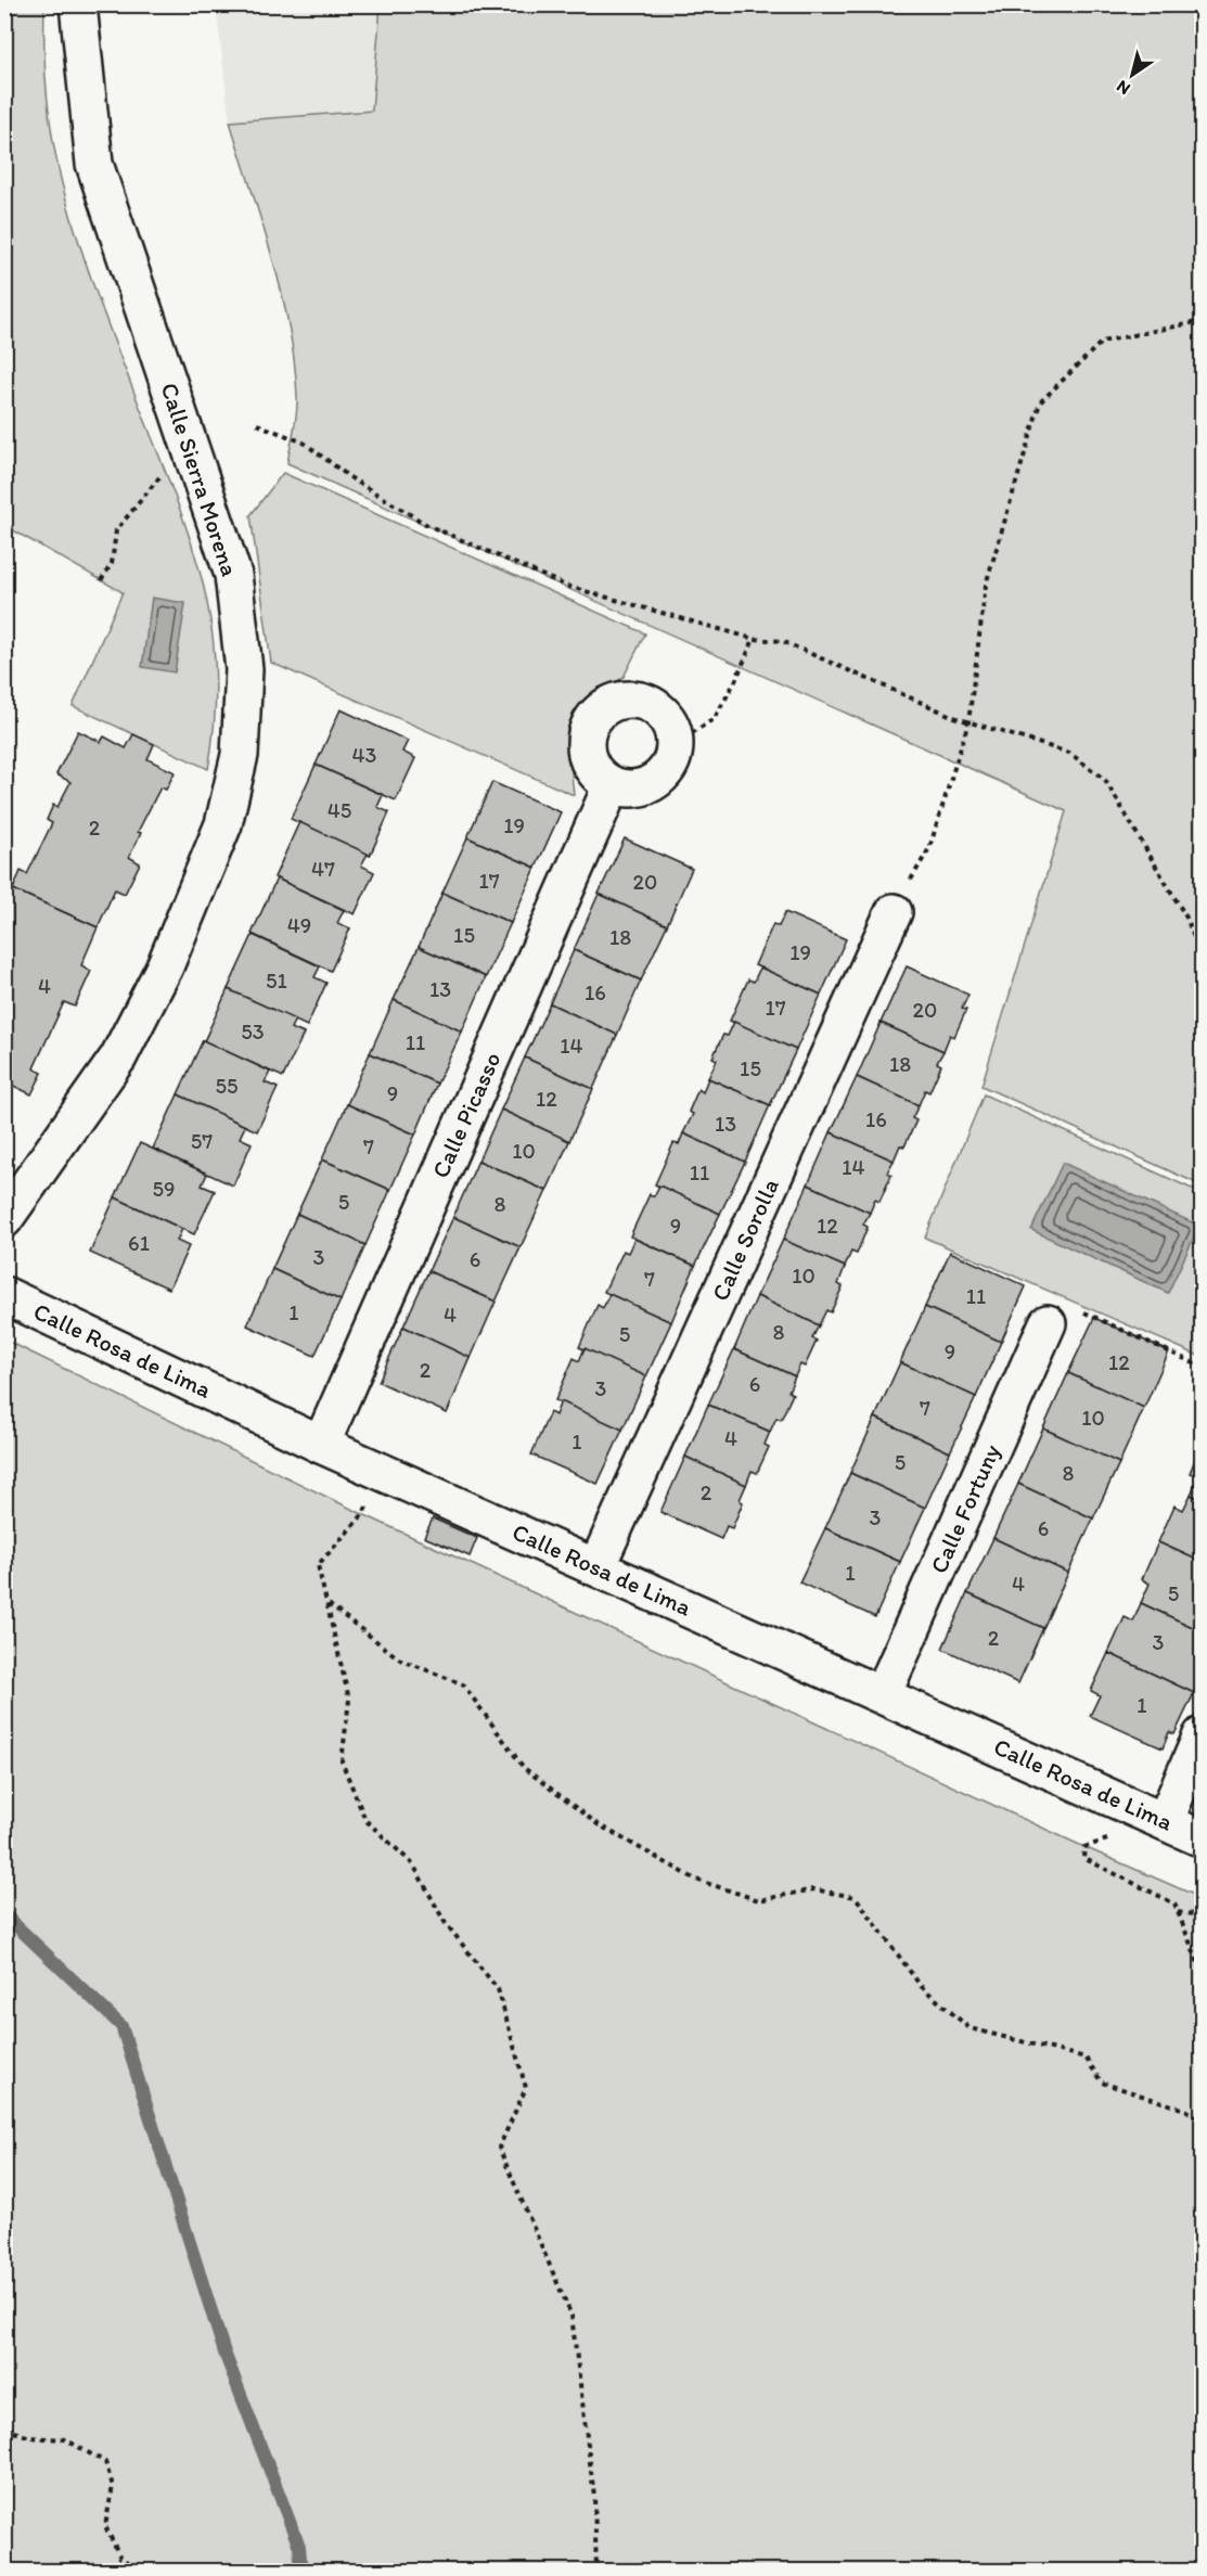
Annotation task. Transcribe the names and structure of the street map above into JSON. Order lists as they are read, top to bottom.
{
  "streets": {
    "street": [
      "Calle Sierra Morena",
      "Calle Picasso",
      "Calle Sorolla",
      "Calle Rosa de Lima",
      "Calle Fortuny"
    ]
  },
  "crossings": [
    ["Calle Picasso", "Calle Rosa de Lima"],
    ["Calle Sorolla", "Calle Rosa de Lima"],
    ["Calle Rosa de Lima", "Calle Fortuny"]
  ],
  "house_numbers": [
    "43",
    "45",
    "19",
    "2",
    "47",
    "17",
    "20",
    "49",
    "15",
    "18",
    "19",
    "51",
    "4",
    "13",
    "16",
    "17",
    "20",
    "53",
    "11",
    "14",
    "18",
    "15",
    "55",
    "9",
    "12",
    "16",
    "13",
    "57",
    "7",
    "10",
    "14",
    "11",
    "59",
    "5",
    "8",
    "9",
    "12",
    "61",
    "3",
    "6",
    "10",
    "7",
    "11",
    "1",
    "4",
    "8",
    "5",
    "9",
    "12",
    "2",
    "6",
    "3",
    "7",
    "10",
    "4",
    "1",
    "5",
    "8",
    "2",
    "3",
    "6",
    "1",
    "4",
    "5",
    "2",
    "3",
    "1"
  ],
  "north": "bottom left"
}
